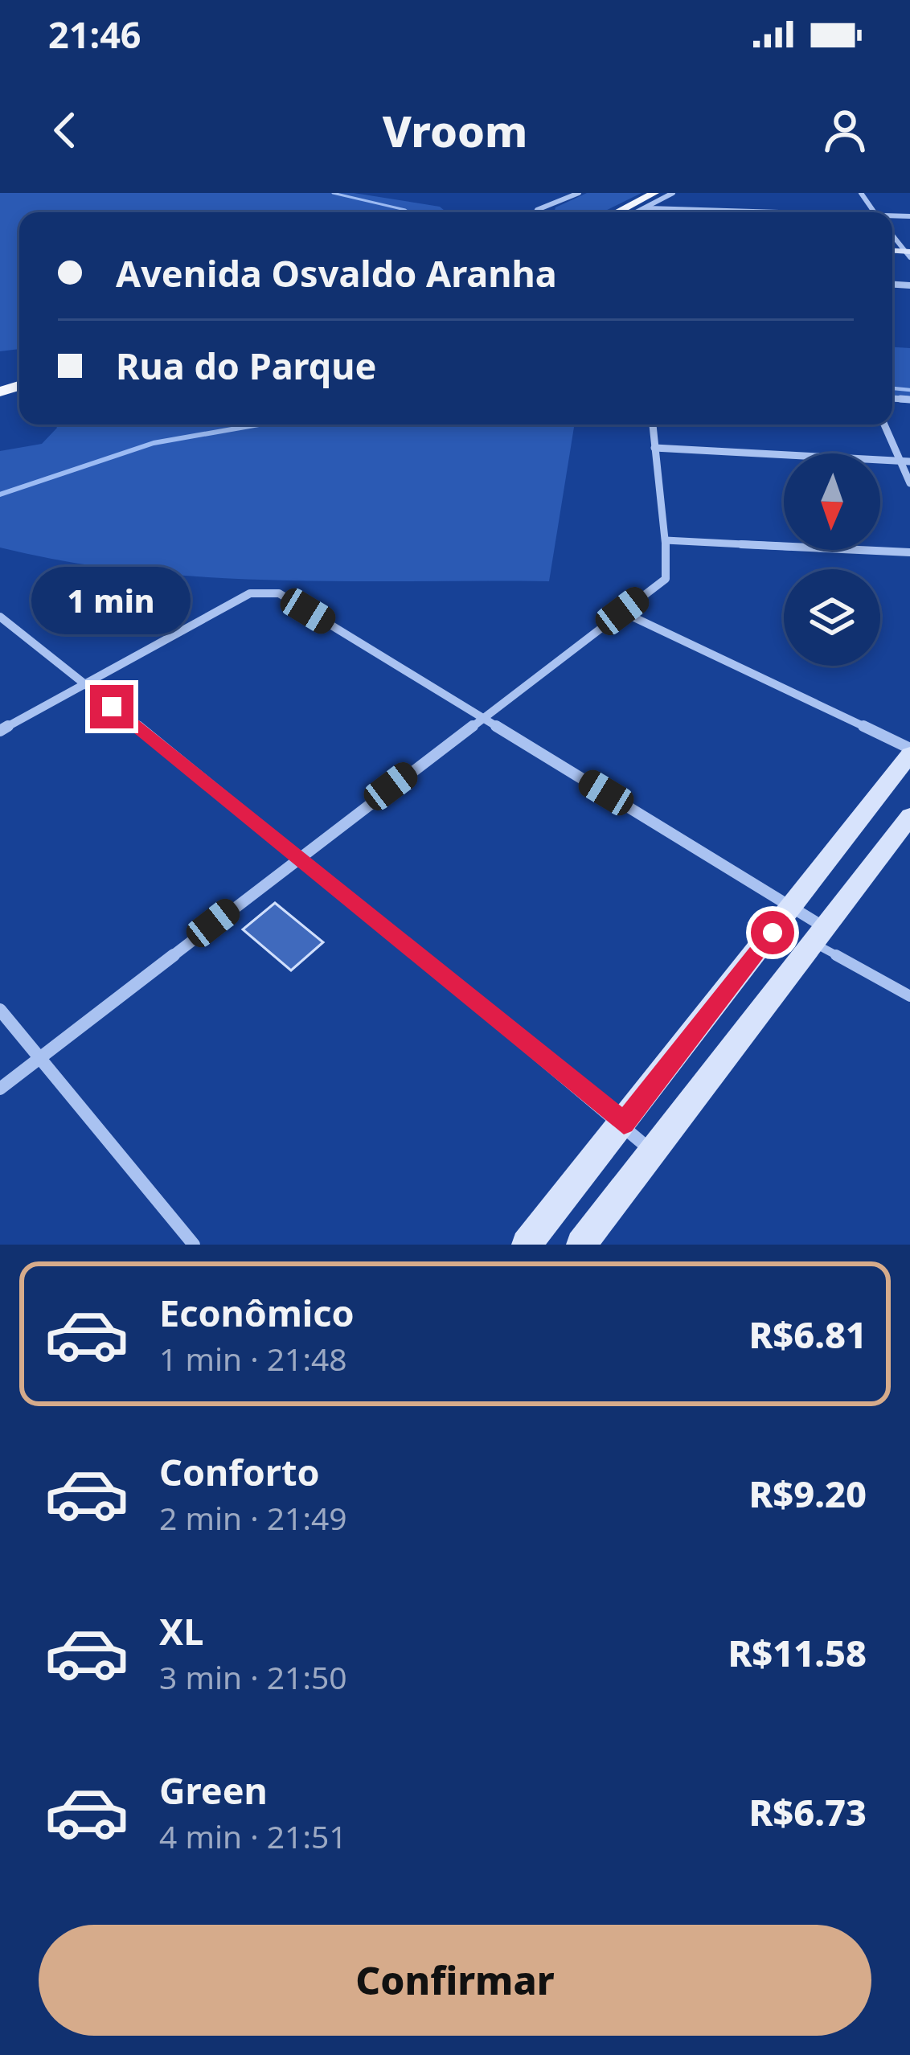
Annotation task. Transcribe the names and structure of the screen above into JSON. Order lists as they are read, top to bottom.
{
  "north": "bottom",
  "page": {
    "status": "21:46",
    "header": "Vroom",
    "banner": ["Avenida Osvaldo Aranha", "Rua do Parque"],
    "bubble": "1 min",
    "list": [
      {
        "name": "Econômico",
        "note": "1 min · 21:48",
        "value": "R$6.81"
      },
      {
        "name": "Conforto",
        "note": "2 min · 21:49",
        "value": "R$9.20"
      },
      {
        "name": "XL",
        "note": "3 min · 21:50",
        "value": "R$11.58"
      },
      {
        "name": "Green",
        "note": "4 min · 21:51",
        "value": "R$6.73"
      }
    ],
    "buttons": "Confirmar"
  }
}
